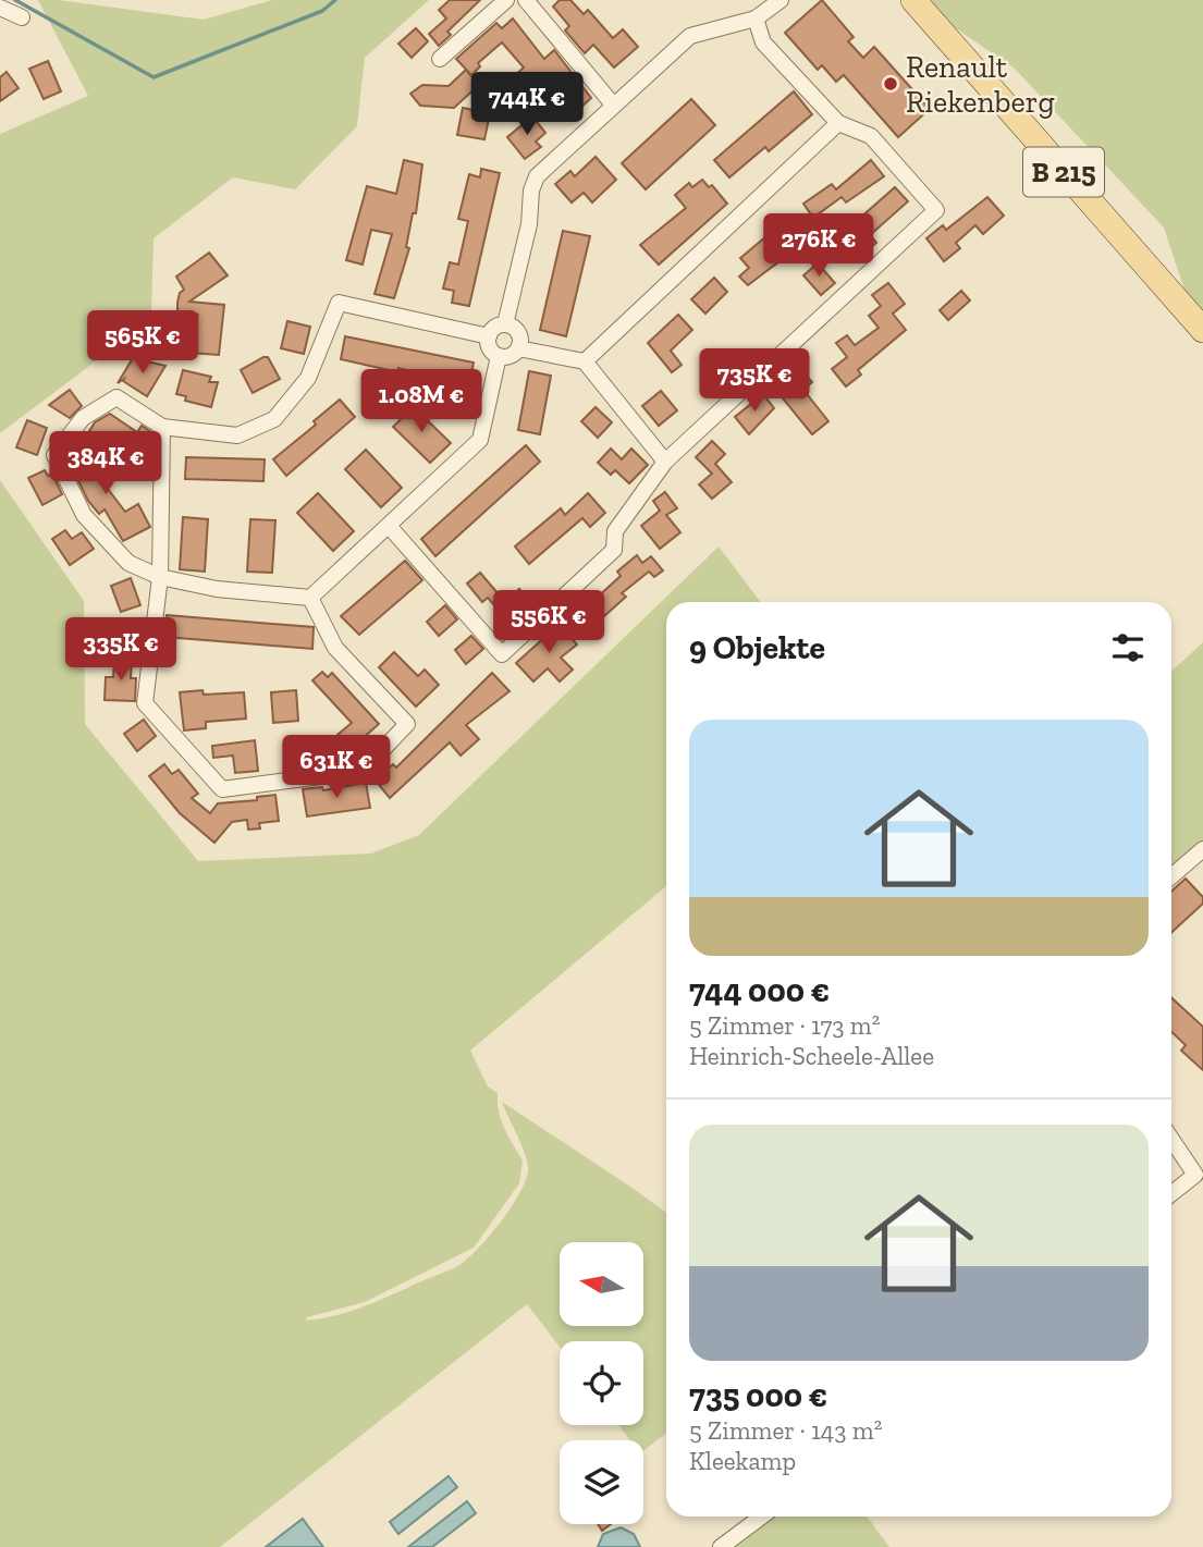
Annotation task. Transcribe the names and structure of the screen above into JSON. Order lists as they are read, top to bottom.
{
  "streets": {
    "main road": ["B 215"]
  },
  "places": ["Renault Riekenberg"],
  "north": "left",
  "page": {
    "price": [
      "744K €",
      "276K €",
      "565K €",
      "735K €",
      "1.08M €",
      "384K €",
      "556K €",
      "335K €",
      "631K €"
    ],
    "heading": "9 Objekte",
    "list": [
      {
        "name": "744 000 €",
        "note": "5 Zimmer · 173 m² · Heinrich-Scheele-Allee"
      },
      {
        "name": "735 000 €",
        "note": "5 Zimmer · 143 m² · Kleekamp"
      }
    ]
  }
}
